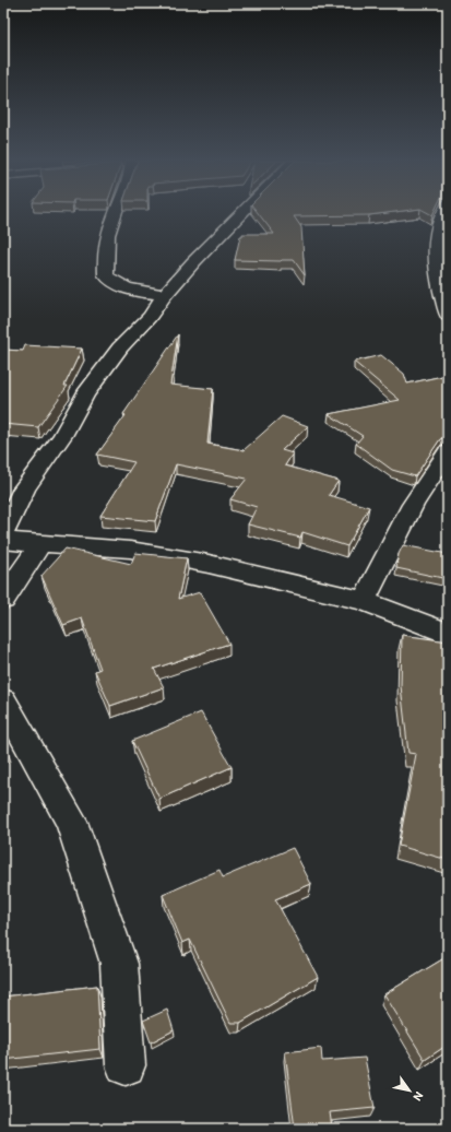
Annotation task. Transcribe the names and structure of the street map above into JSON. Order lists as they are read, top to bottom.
{
  "north": "bottom right"
}
